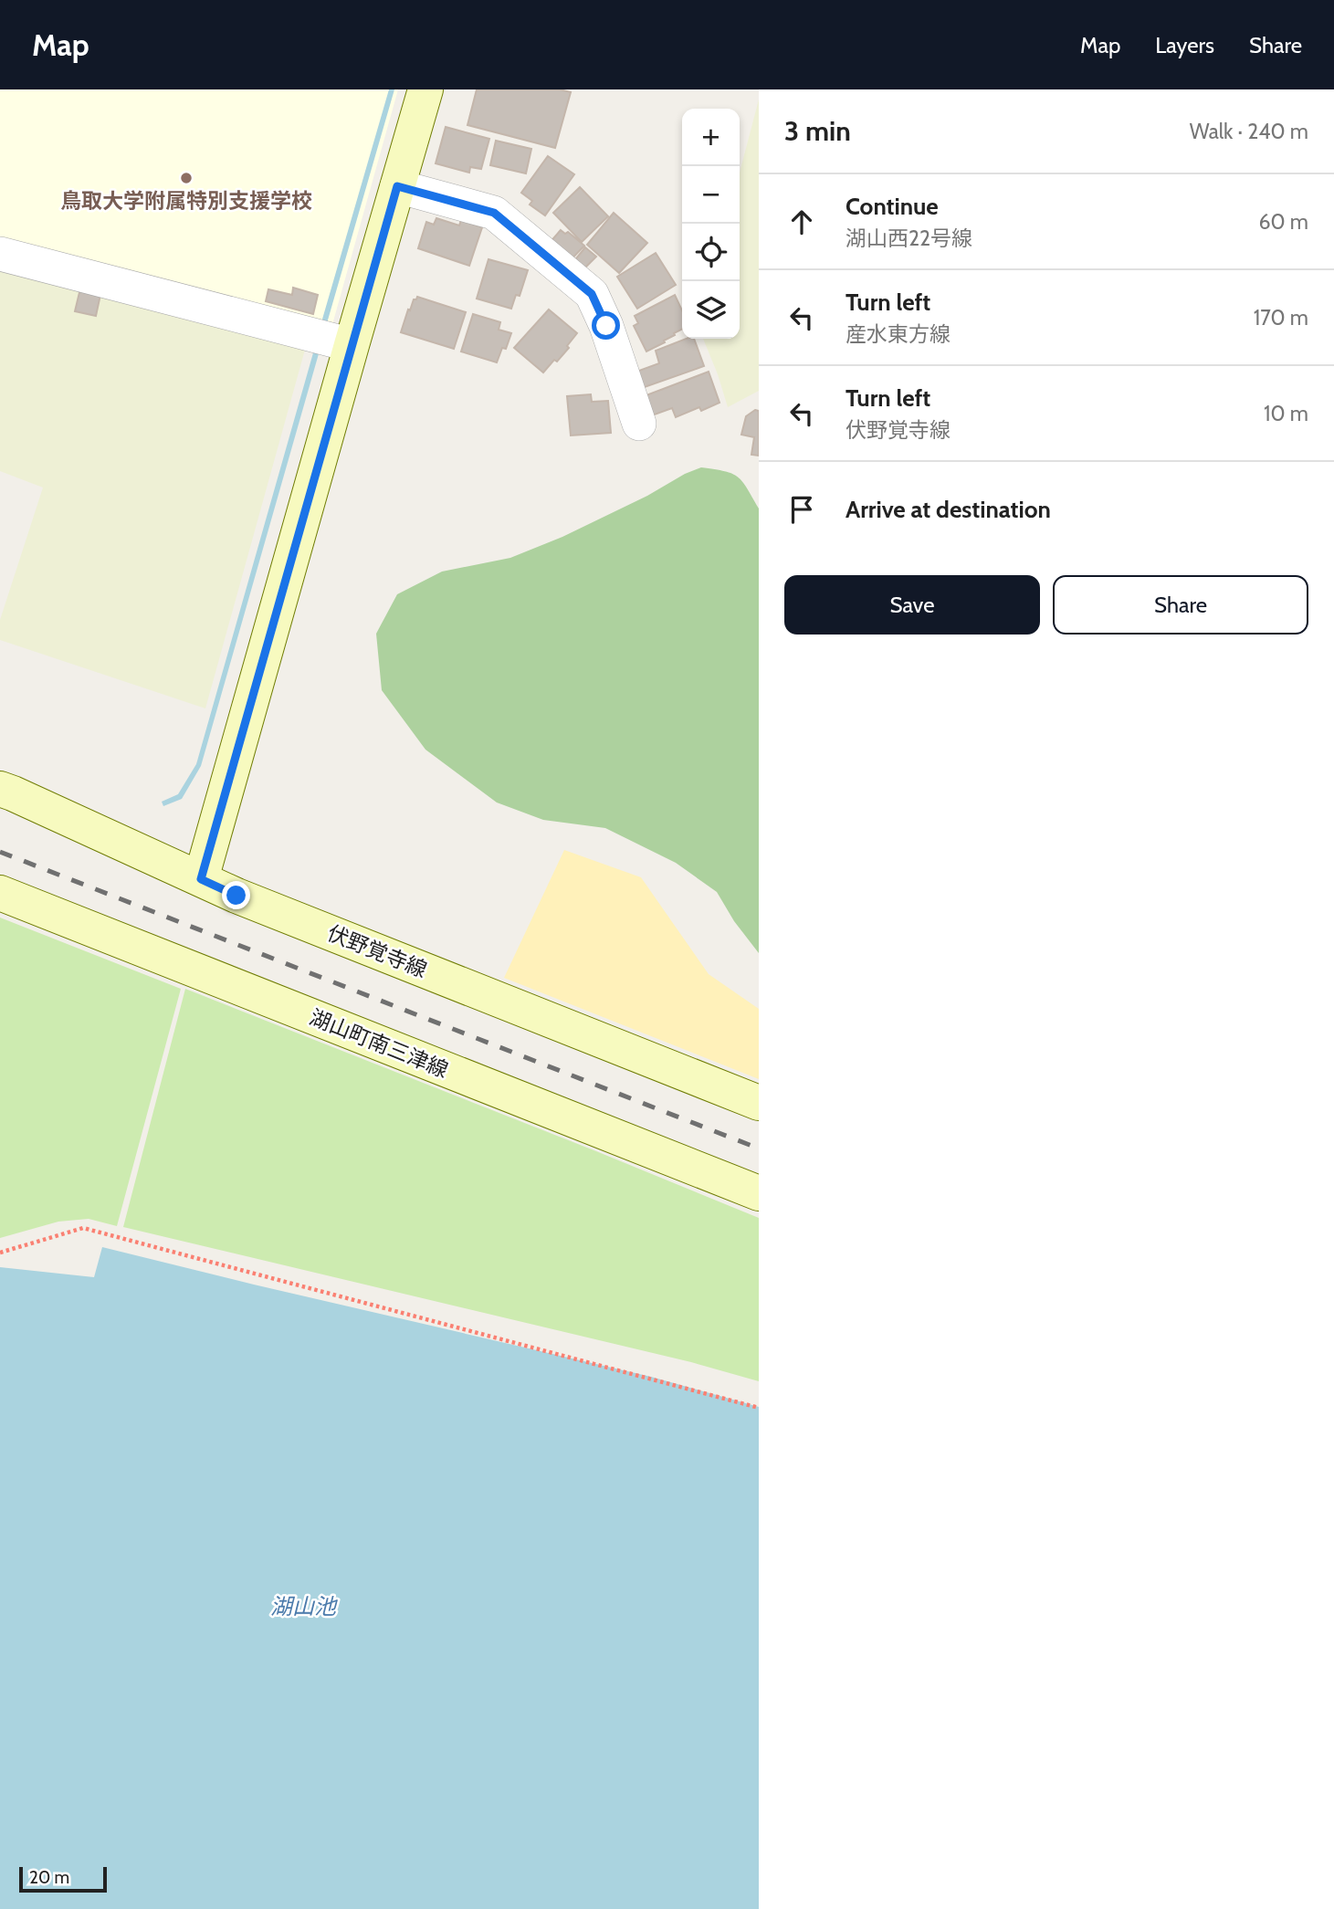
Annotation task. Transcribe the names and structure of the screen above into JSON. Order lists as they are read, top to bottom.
{
  "streets": {
    "street": ["伏野覚寺線", "湖山町南三津線"]
  },
  "water": ["湖山池"],
  "places": ["鳥取大学附属特別支援学校"],
  "scale_bar": "20 m",
  "page": {
    "header": "Map",
    "nav": ["Map", "Layers", "Share"],
    "heading": ["3 min", "Walk · 240 m"],
    "map_buttons": ["+", "−"],
    "list": [
      ["Continue", "湖山西22号線", "60 m"],
      ["Turn left", "産水東方線", "170 m"],
      ["Turn left", "伏野覚寺線", "10 m"],
      "Arrive at destination"
    ],
    "buttons": ["Save", "Share"],
    "scale": "20 m"
  }
}
